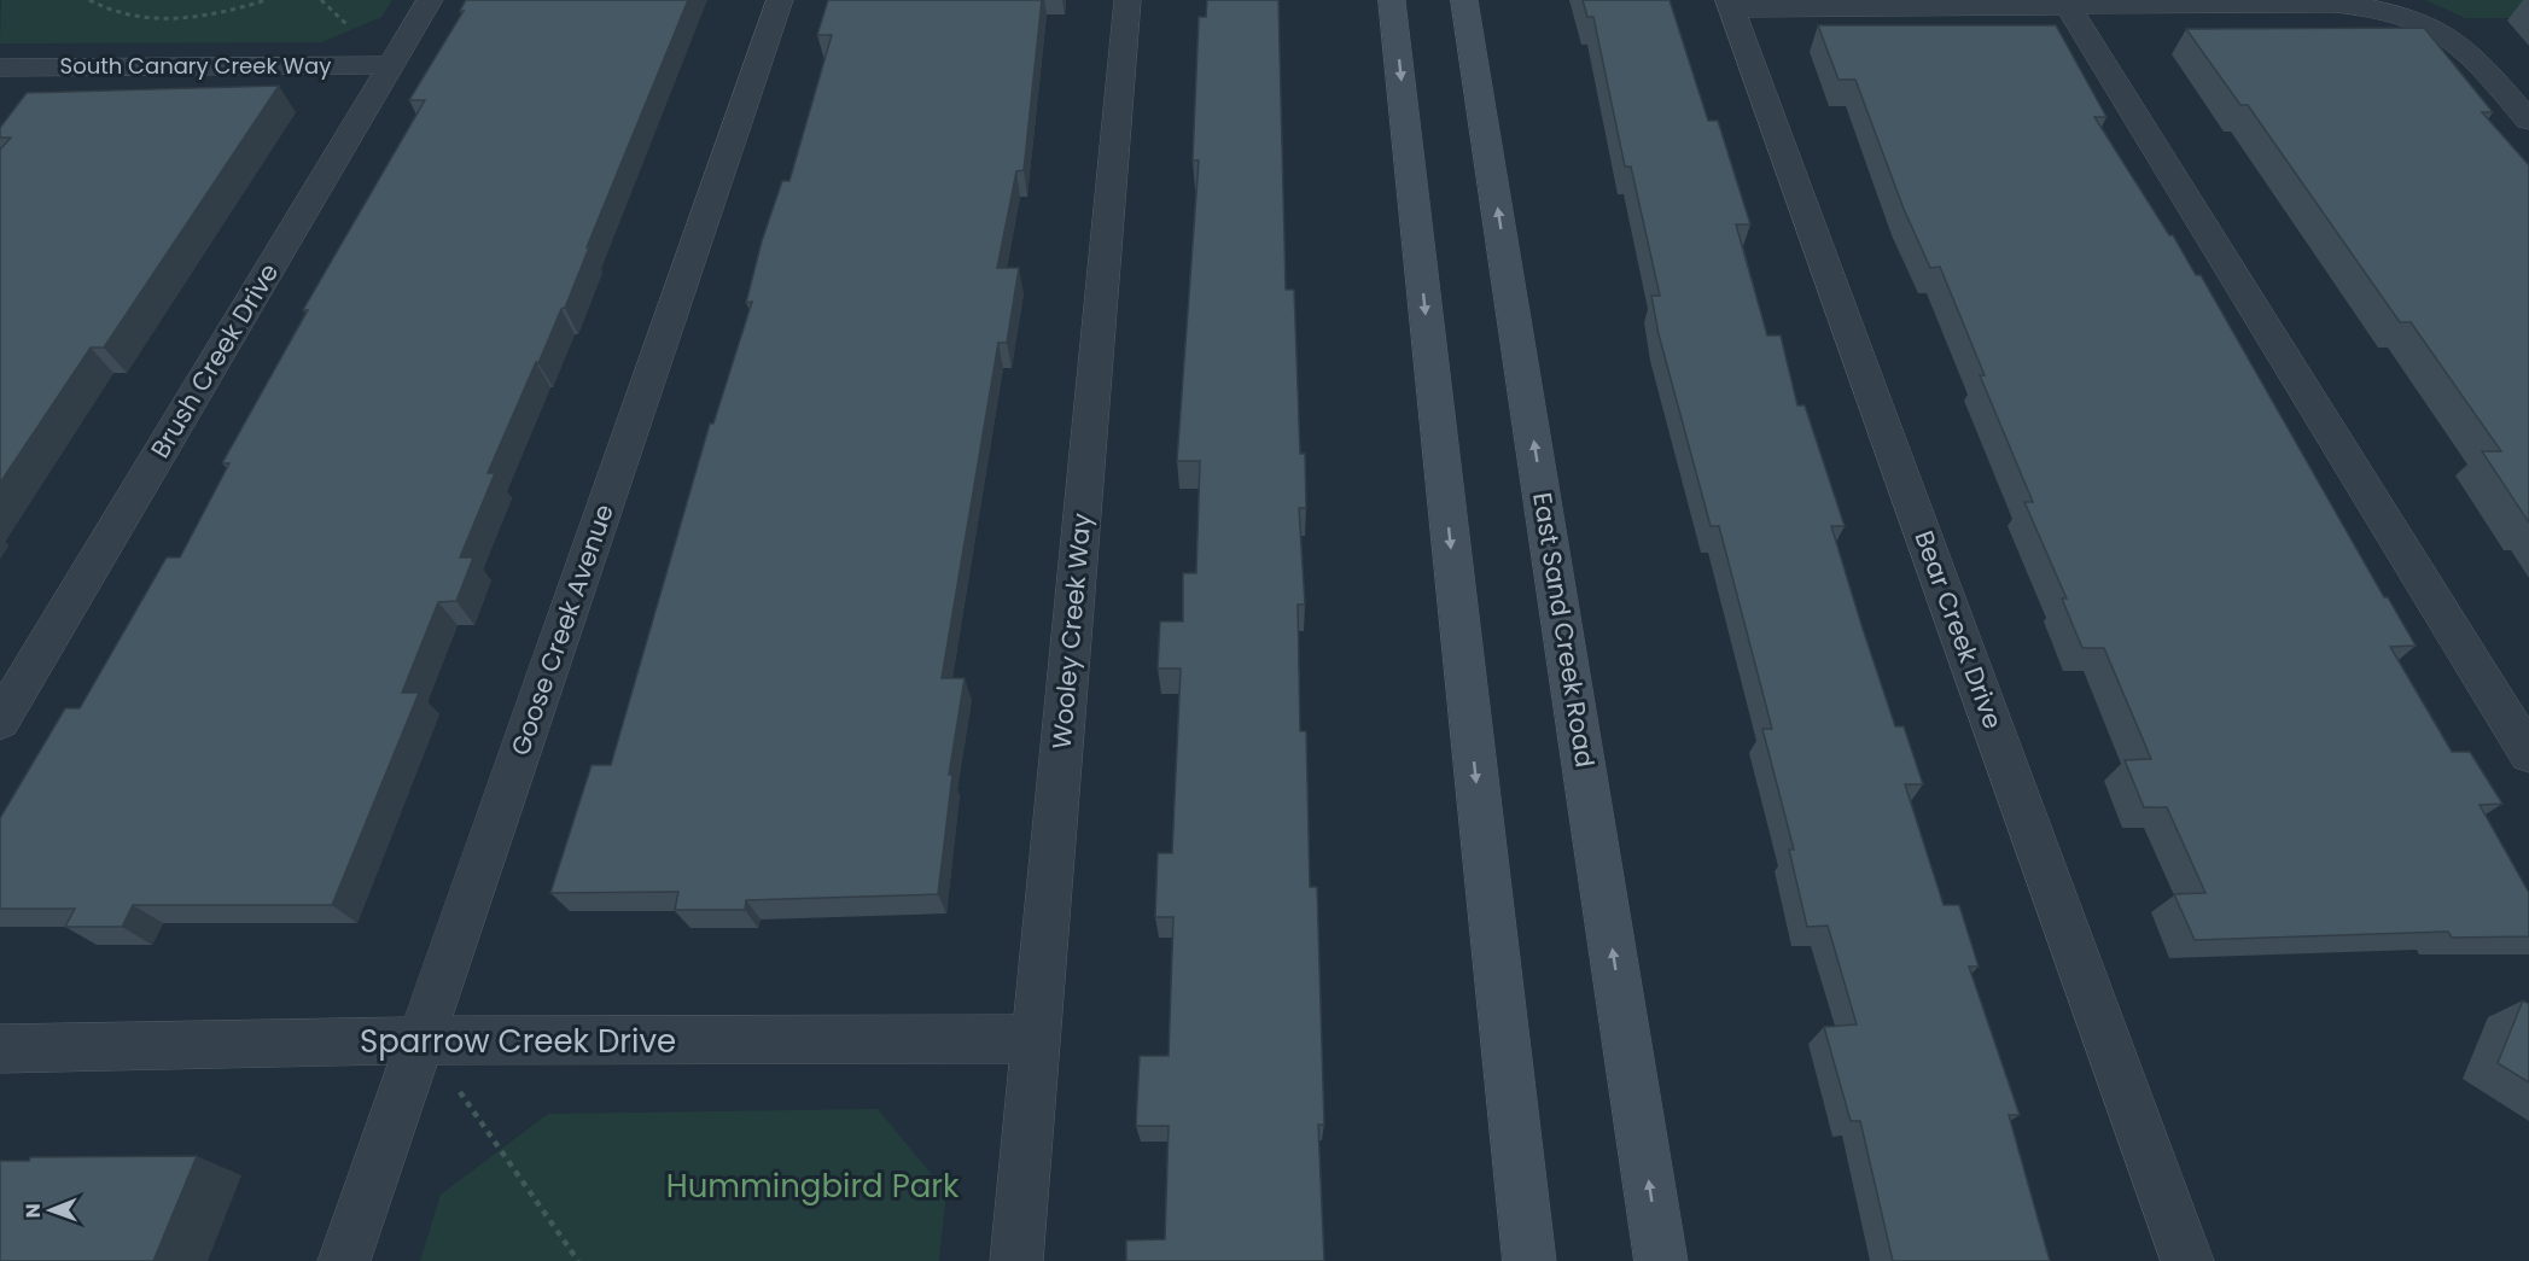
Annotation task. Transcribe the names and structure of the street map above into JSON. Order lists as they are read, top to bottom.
{
  "streets": {
    "street": [
      "South Canary Creek Way",
      "Brush Creek Drive",
      "Goose Creek Avenue",
      "East Sand Creek Road",
      "Bear Creek Drive",
      "Wooley Creek Way",
      "Sparrow Creek Drive"
    ]
  },
  "crossings": [
    ["South Canary Creek Way", "Brush Creek Drive"],
    ["Goose Creek Avenue", "Sparrow Creek Drive"],
    ["Wooley Creek Way", "Sparrow Creek Drive"]
  ],
  "parks": ["Hummingbird Park"],
  "north": "left"
}
